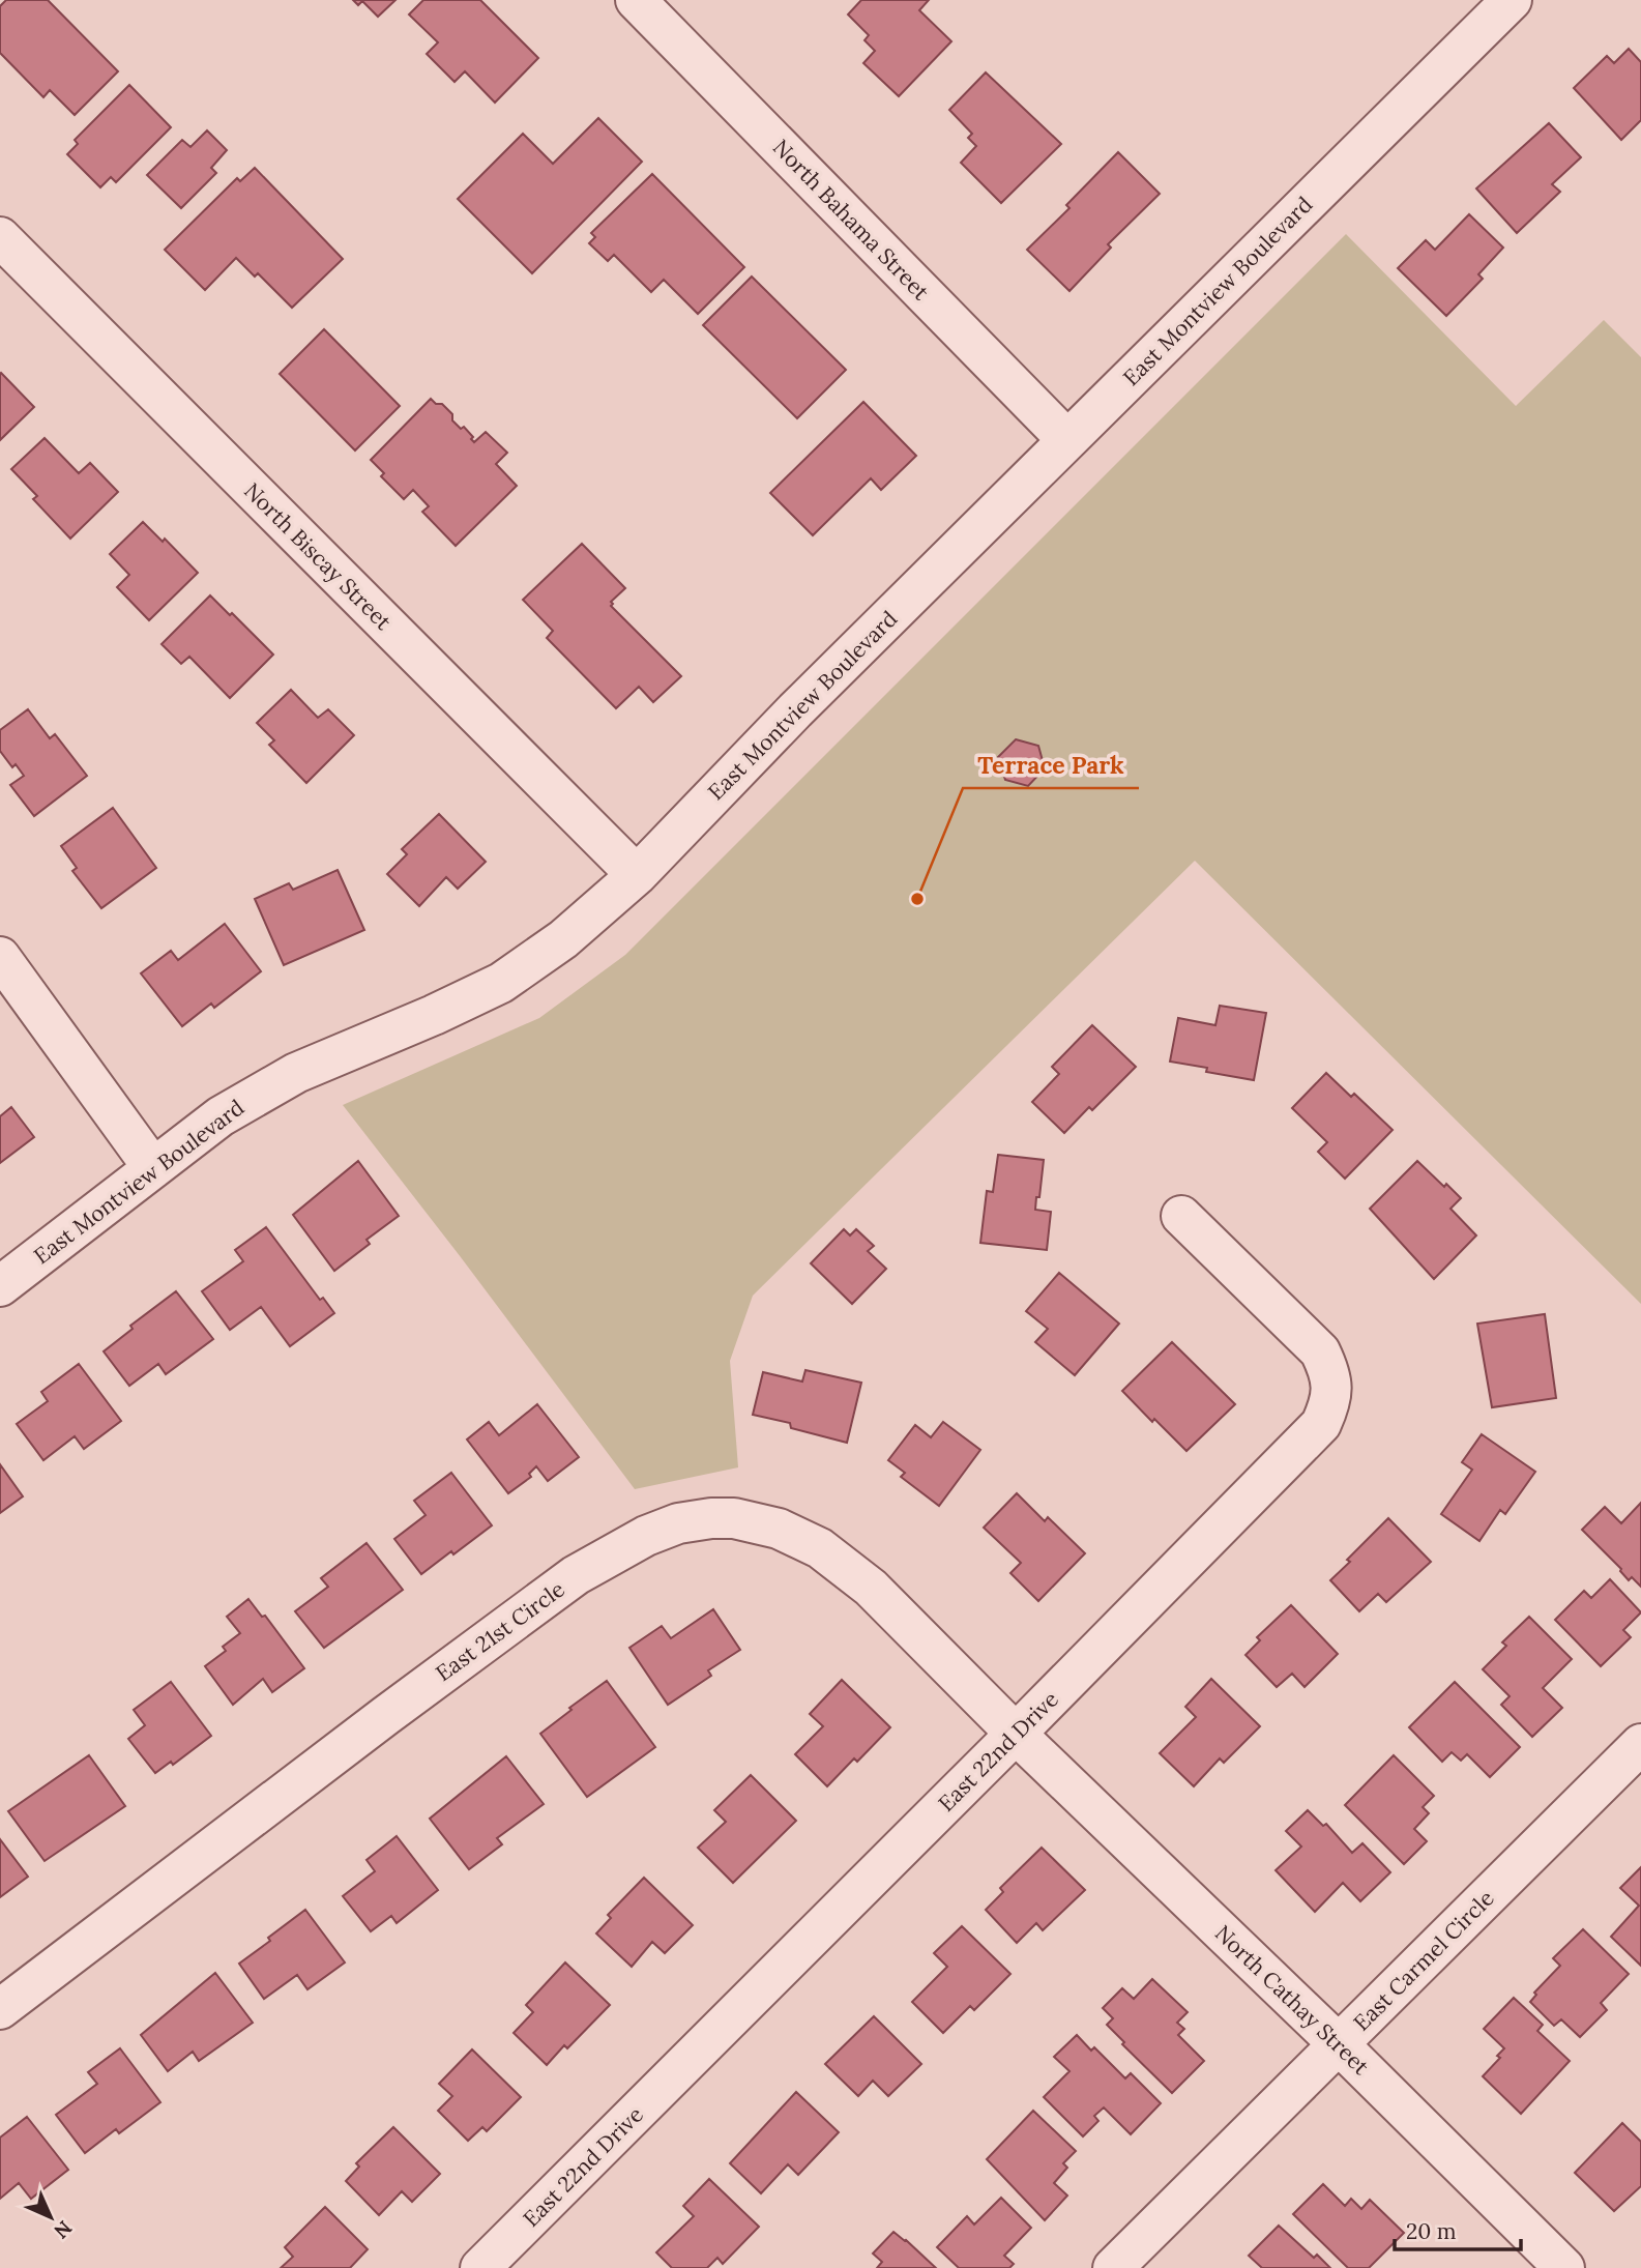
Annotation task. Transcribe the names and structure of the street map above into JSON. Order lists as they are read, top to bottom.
{
  "streets": {
    "street": [
      "North Bahama Street",
      "East Montview Boulevard",
      "North Biscay Street",
      "East 21st Circle",
      "East 22nd Drive",
      "East Carmel Circle",
      "North Cathay Street"
    ]
  },
  "crossings": [
    ["North Bahama Street", "East Montview Boulevard"],
    ["East Montview Boulevard", "North Biscay Street"],
    ["East 21st Circle", "East 22nd Drive"],
    ["East 21st Circle", "North Cathay Street"],
    ["East 22nd Drive", "North Cathay Street"],
    ["East Carmel Circle", "North Cathay Street"]
  ],
  "places": ["Terrace Park"],
  "scale_bar": "20 m",
  "north": "bottom right"
}
